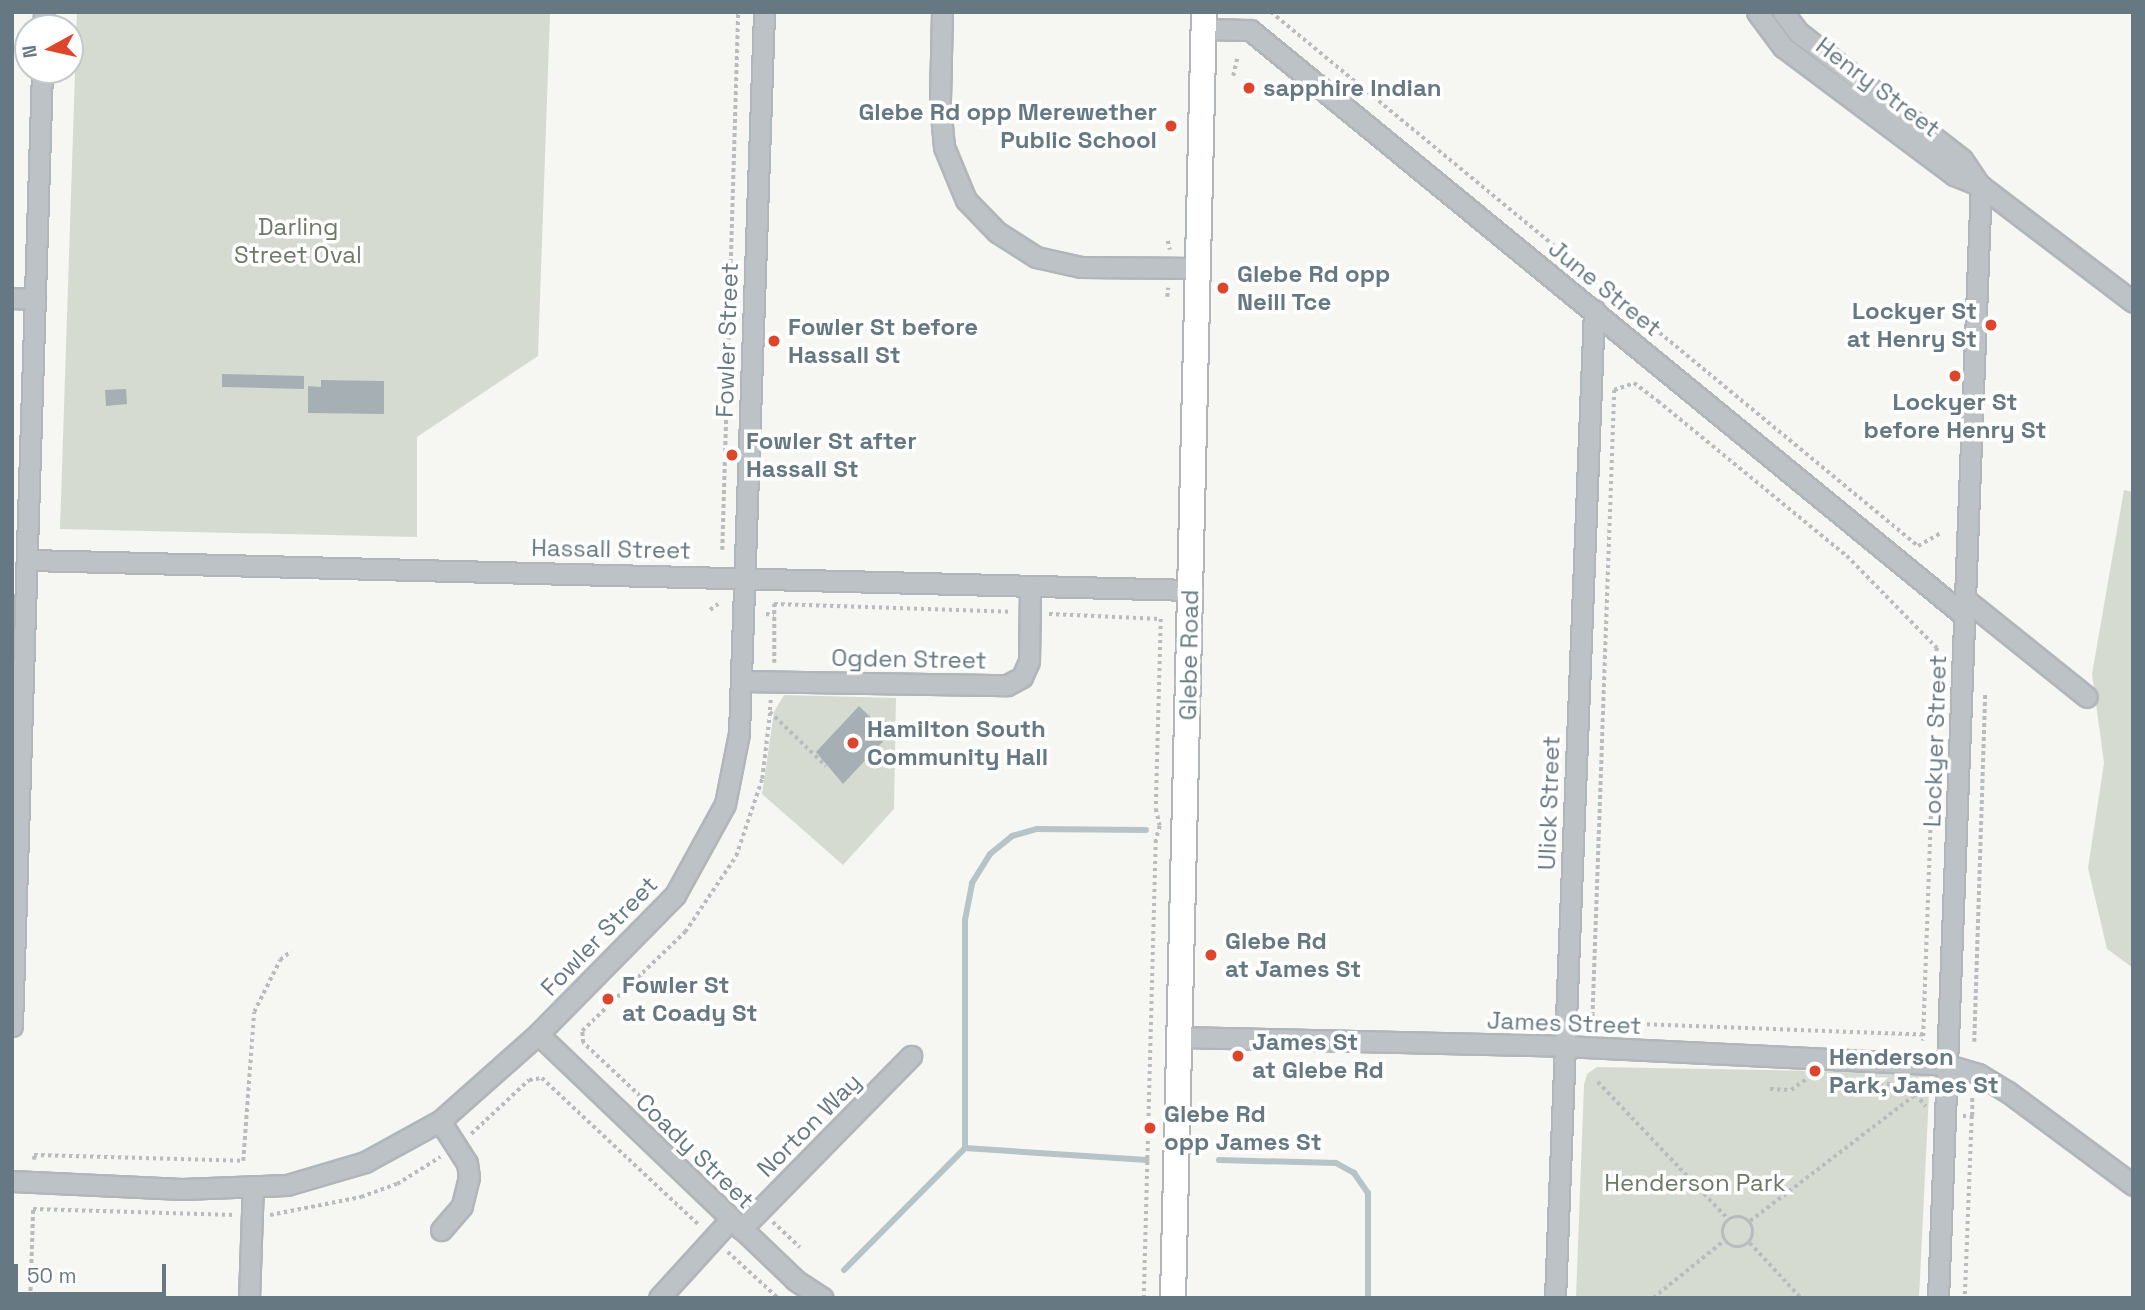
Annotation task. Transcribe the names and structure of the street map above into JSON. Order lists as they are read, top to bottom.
{
  "streets": {
    "main road": ["Glebe Road"],
    "street": [
      "Henry Street",
      "June Street",
      "Fowler Street",
      "Hassall Street",
      "Ogden Street",
      "Lockyer Street",
      "Ulick Street",
      "James Street",
      "Norton Way",
      "Coady Street"
    ]
  },
  "crossings": [
    ["Henry Street", "Lockyer Street"],
    ["June Street", "Glebe Road"],
    ["June Street", "Lockyer Street"],
    ["June Street", "Ulick Street"],
    ["Fowler Street", "Hassall Street"],
    ["Fowler Street", "Ogden Street"],
    ["Fowler Street", "Coady Street"],
    ["Hassall Street", "Glebe Road"],
    ["Hassall Street", "Ogden Street"],
    ["Glebe Road", "James Street"],
    ["Lockyer Street", "James Street"],
    ["Ulick Street", "James Street"],
    ["Norton Way", "Coady Street"]
  ],
  "parks": ["Darling Street Oval", "Henderson Park"],
  "places": [
    "sapphire Indian",
    "Glebe Rd opp Merewether Public School",
    "Glebe Rd opp Neill Tce",
    "Lockyer St at Henry St",
    "Fowler St before Hassall St",
    "Lockyer St before Henry St",
    "Fowler St after Hassall St",
    "Hamilton South Community Hall",
    "Glebe Rd at James St",
    "Fowler St at Coady St",
    "James St at Glebe Rd",
    "Henderson Park, James St",
    "Glebe Rd opp James St"
  ],
  "scale_bar": "50 m",
  "north": "left"
}
